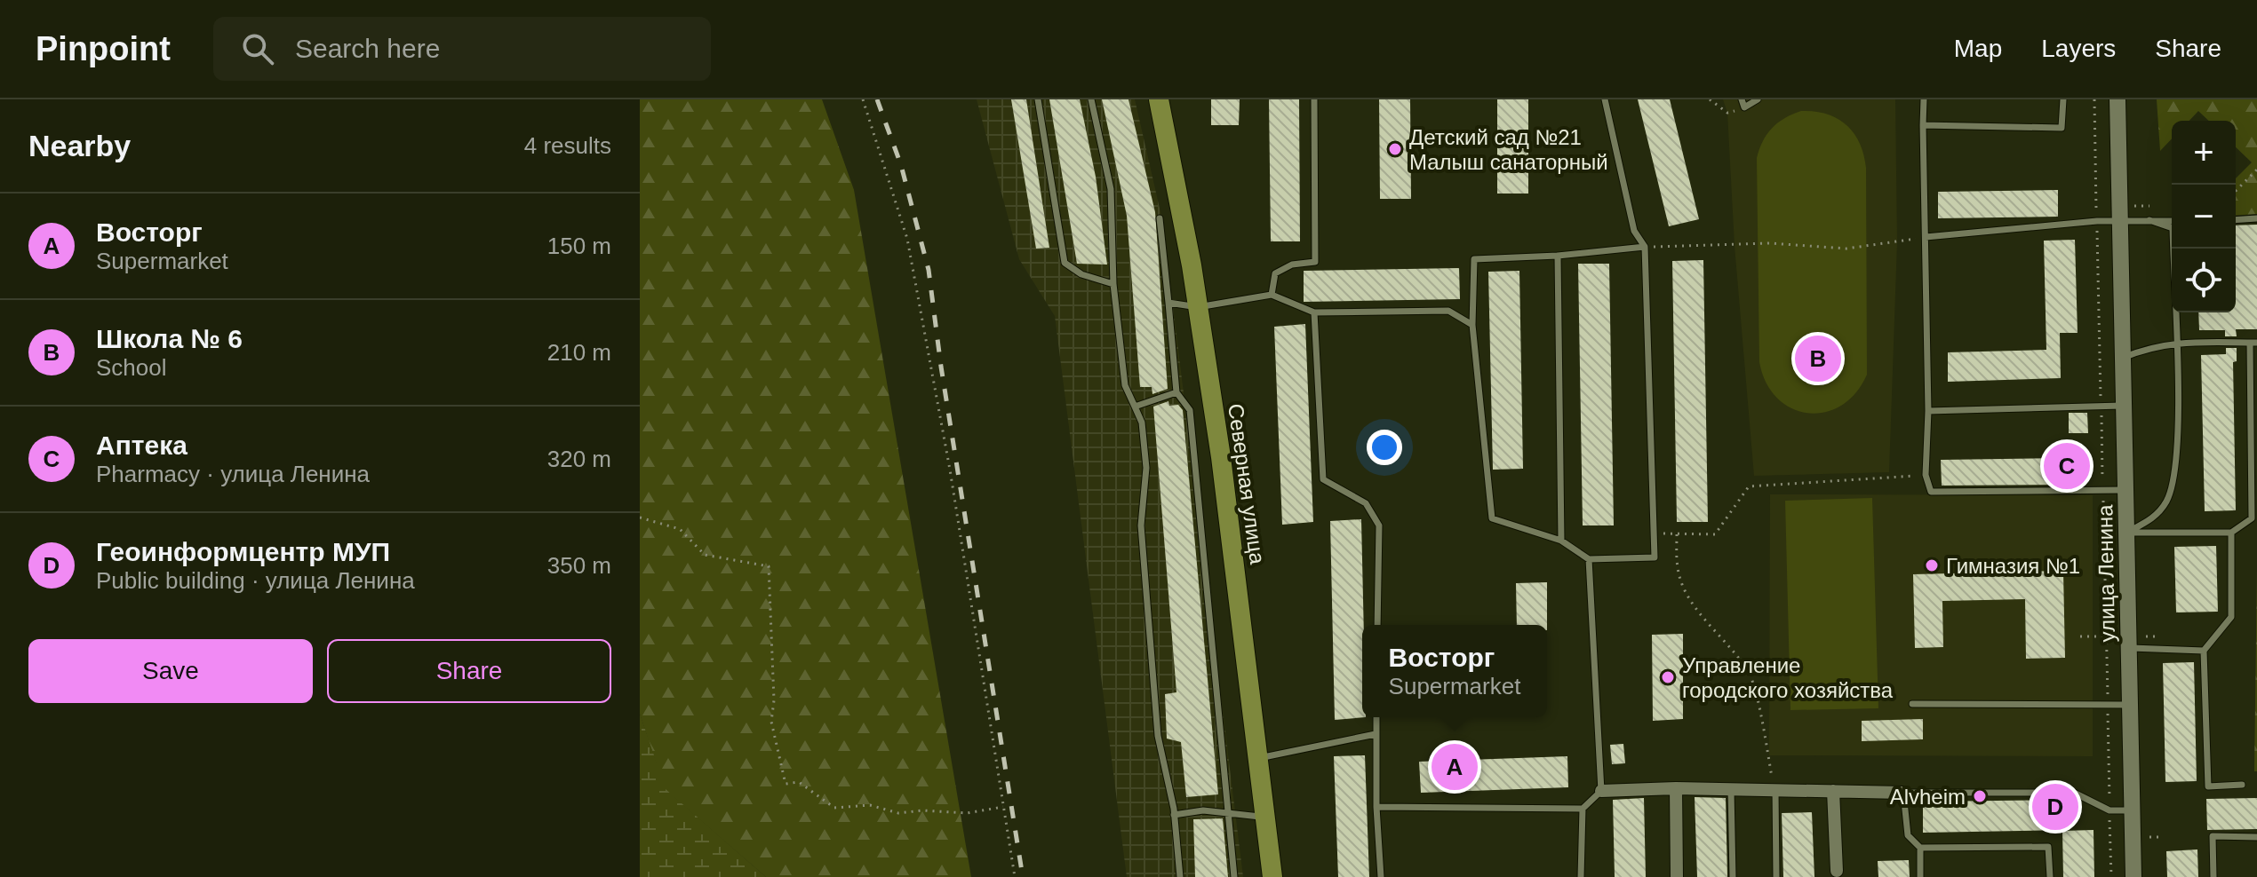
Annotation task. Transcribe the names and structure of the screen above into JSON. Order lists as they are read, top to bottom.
{
  "streets": {
    "main road": ["Северная улица"],
    "street": ["улица Ленина"]
  },
  "places": [
    "Детский сад №21 Малыш санаторный",
    "Гимназия №1",
    "Управление городского хозяйства",
    "Alvheim"
  ],
  "page": {
    "header": "Pinpoint",
    "search": "Search here",
    "nav": ["Map", "Layers", "Share"],
    "heading": ["Nearby", "4 results"],
    "map_buttons": ["+", "−"],
    "list": [
      {
        "mark": "A",
        "name": "Восторг",
        "note": "Supermarket",
        "value": "150 m"
      },
      {
        "mark": "B",
        "name": "Школа № 6",
        "note": "School",
        "value": "210 m"
      },
      {
        "mark": "C",
        "name": "Аптека",
        "note": "Pharmacy · улица Ленина",
        "value": "320 m"
      },
      {
        "mark": "D",
        "name": "Геоинформцентр МУП",
        "note": "Public building · улица Ленина",
        "value": "350 m"
      }
    ],
    "pins": [
      "B",
      "C",
      "A",
      "D"
    ],
    "buttons": ["Save", "Share"],
    "popup": ["Восторг", "Supermarket"]
  }
}
